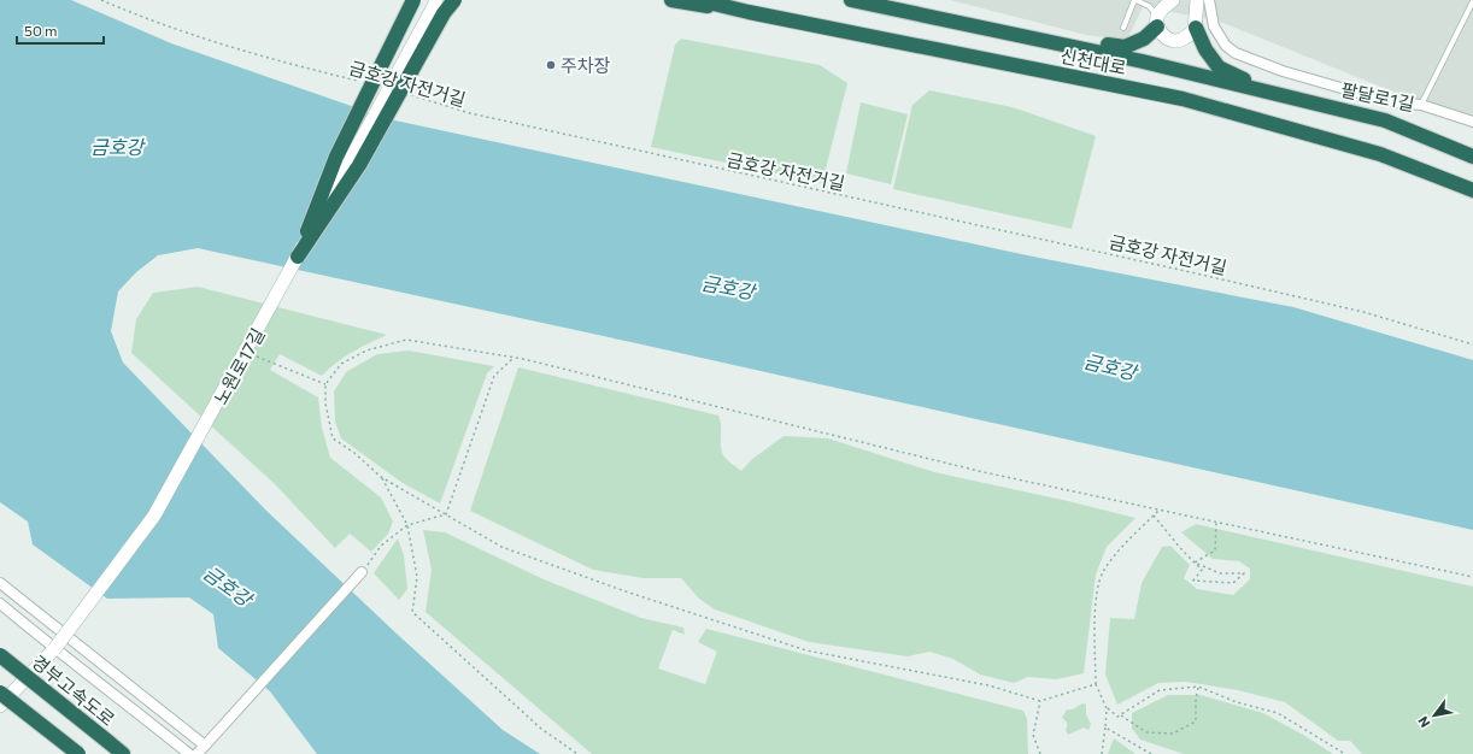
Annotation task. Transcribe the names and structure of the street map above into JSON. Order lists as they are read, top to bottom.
{
  "streets": {
    "highway": ["신천대로", "경부고속도로"],
    "main road": ["노원로17길"],
    "street": ["팔달로1길"],
    "path": ["금호강 자전거길"]
  },
  "water": ["금호강"],
  "places": ["주차장"],
  "scale_bar": "50 m",
  "north": "bottom left"
}
